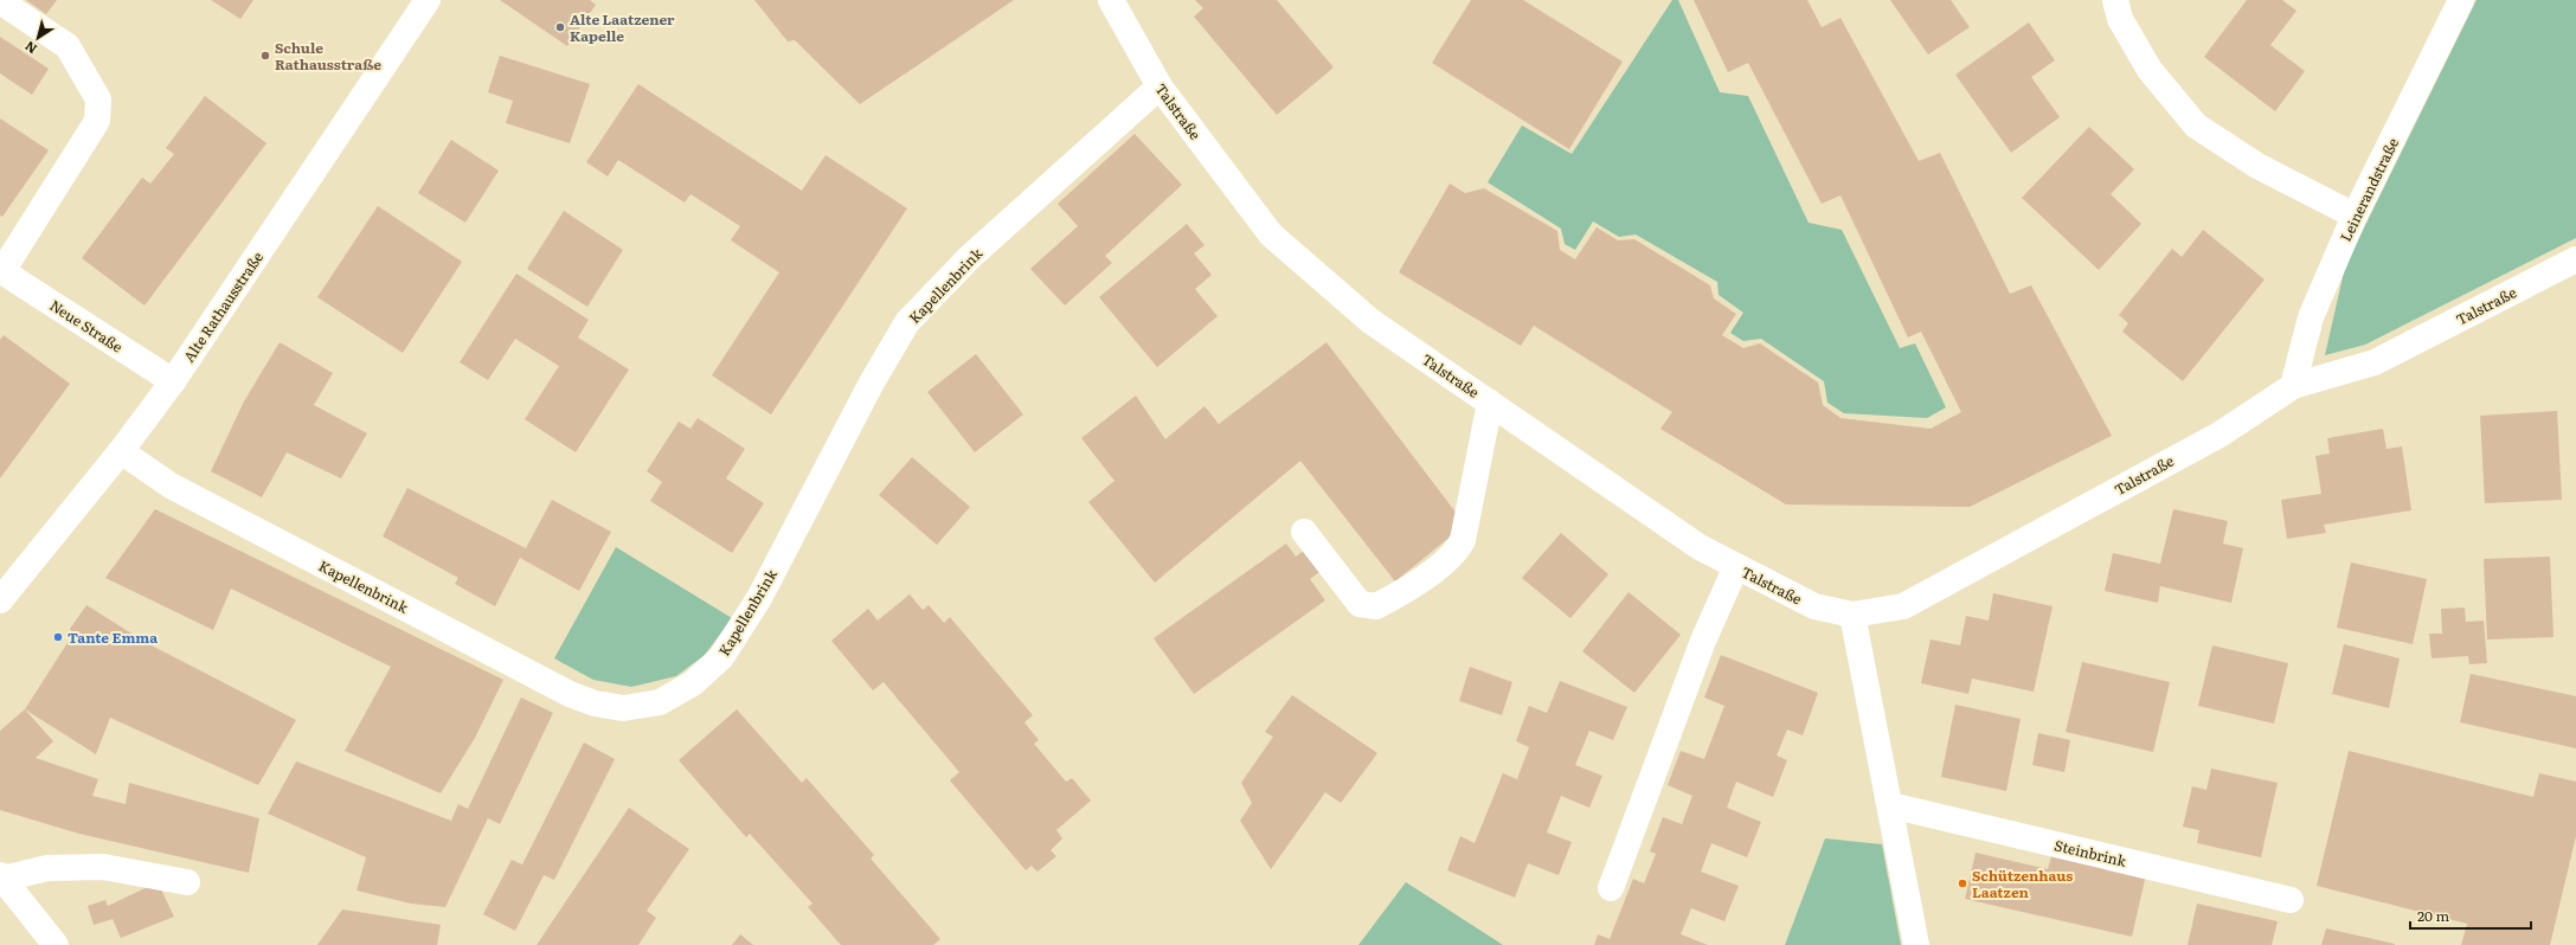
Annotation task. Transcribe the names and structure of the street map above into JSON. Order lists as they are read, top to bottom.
{
  "streets": {
    "street": [
      "Talstraße",
      "Leinerandstraße",
      "Kapellenbrink",
      "Alte Rathausstraße",
      "Neue Straße",
      "Steinbrink"
    ]
  },
  "crossings": [
    ["Talstraße", "Leinerandstraße"],
    ["Talstraße", "Kapellenbrink"],
    ["Kapellenbrink", "Alte Rathausstraße"],
    ["Alte Rathausstraße", "Neue Straße"]
  ],
  "places": [
    "Alte Laatzener Kapelle",
    "Schule Rathausstraße",
    "Tante Emma",
    "Schützenhaus Laatzen"
  ],
  "scale_bar": "20 m",
  "north": "bottom left"
}
